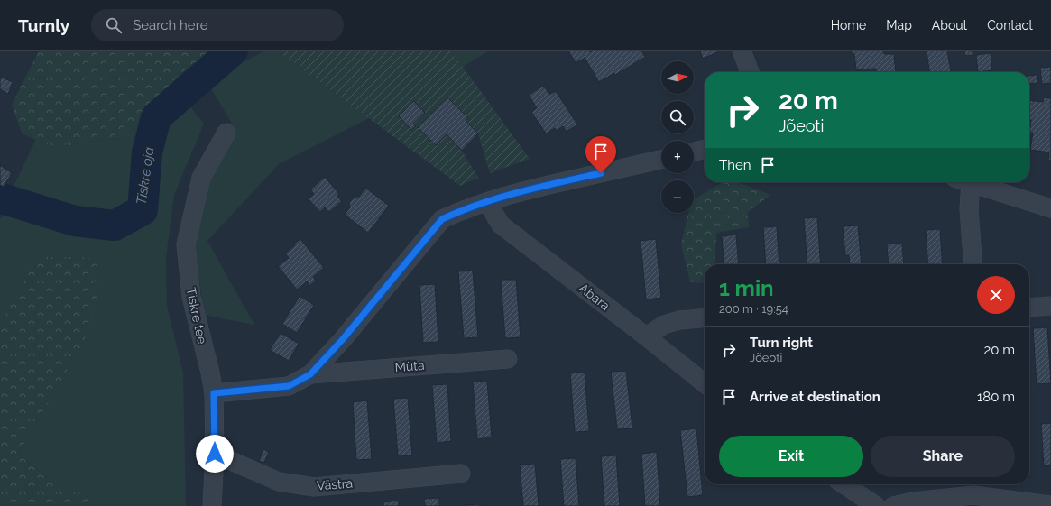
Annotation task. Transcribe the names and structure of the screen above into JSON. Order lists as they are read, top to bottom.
{
  "streets": {
    "street": [
      "Abara",
      "Tiskre tee",
      "Müta",
      "Västra"
    ]
  },
  "crossings": [
    ["Tiskre tee", "Västra"]
  ],
  "water": ["Tiskre oja"],
  "north": "right",
  "page": {
    "header": "Turnly",
    "search": "Search here",
    "nav": [
      "Home",
      "Map",
      "About",
      "Contact"
    ],
    "map_buttons": ["+", "−"],
    "turn": ["20 m", "Jõeoti"],
    "then": "Then",
    "heading": ["1 min", "200 m · 19:54"],
    "list": [
      {
        "name": "Turn right",
        "note": "Jõeoti",
        "value": "20 m"
      },
      {
        "name": "Arrive at destination",
        "value": "180 m"
      }
    ],
    "buttons": ["Exit", "Share"]
  }
}
